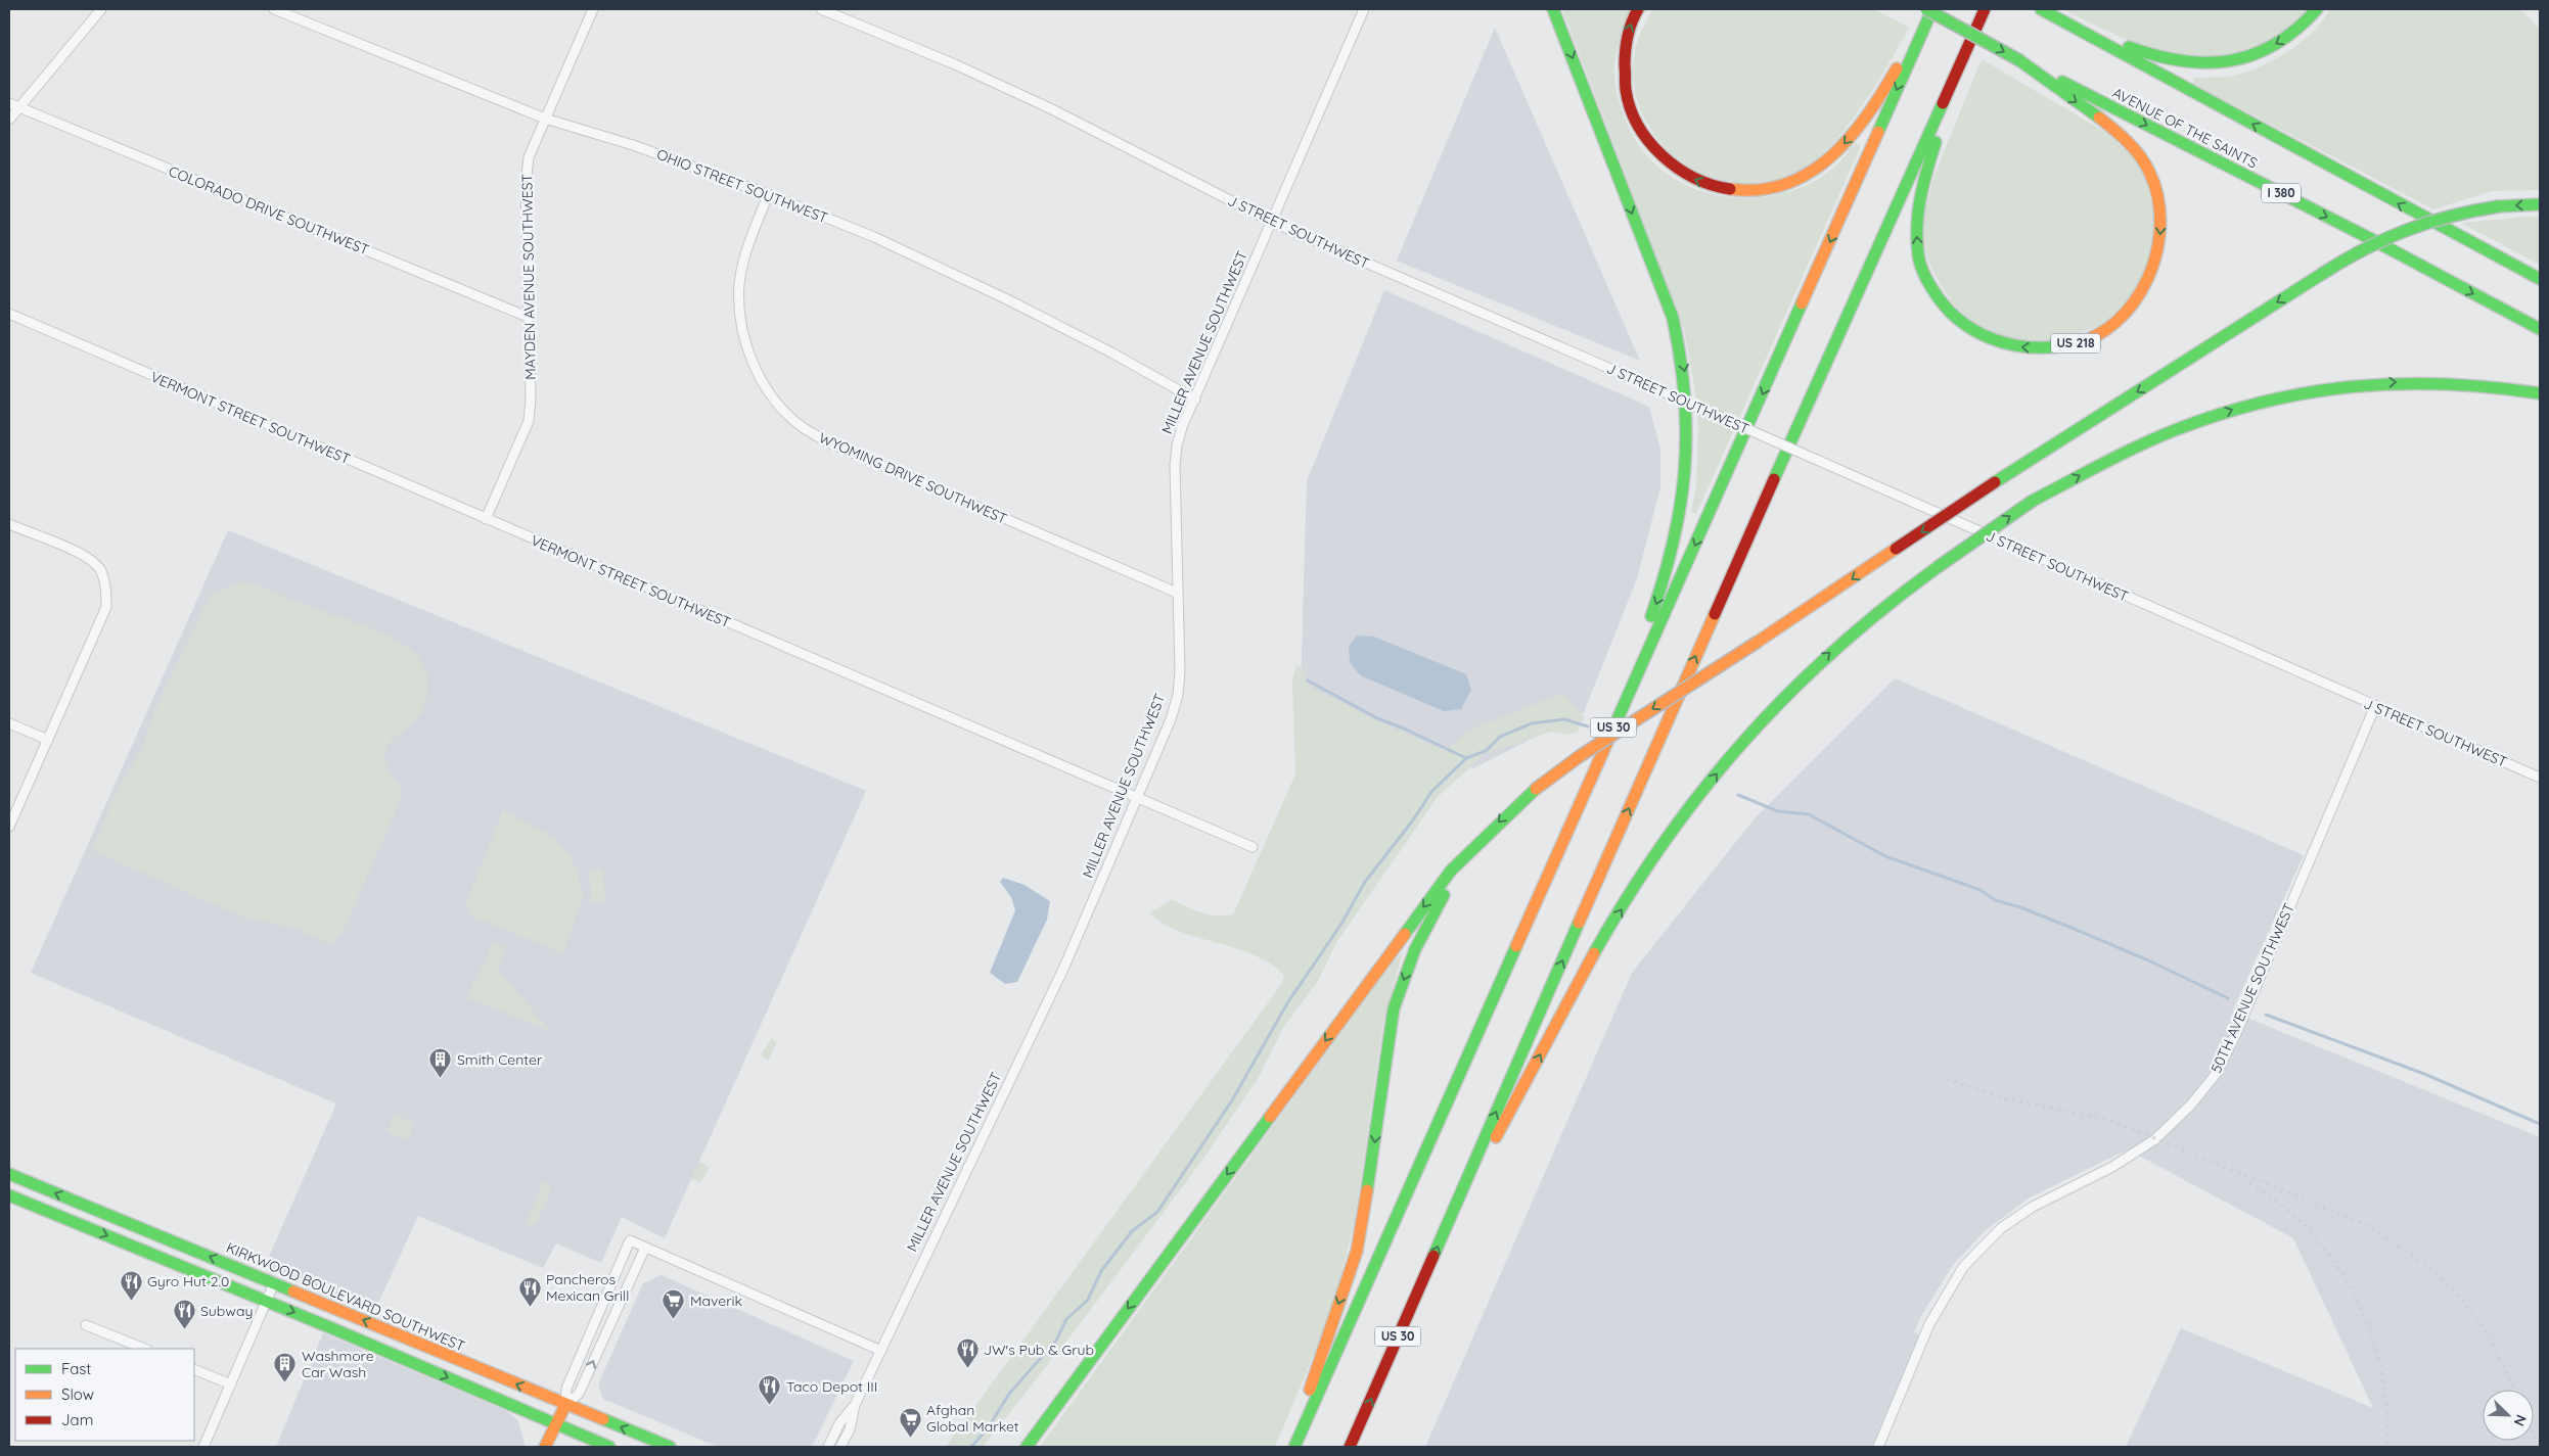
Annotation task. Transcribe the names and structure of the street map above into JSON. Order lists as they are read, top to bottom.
{
  "streets": {
    "main road": [
      "AVENUE OF THE SAINTS",
      "I 380",
      "US 218",
      "US 30",
      "KIRKWOOD BOULEVARD SOUTHWEST"
    ],
    "street": [
      "OHIO STREET SOUTHWEST",
      "COLORADO DRIVE SOUTHWEST",
      "J STREET SOUTHWEST",
      "MAYDEN AVENUE SOUTHWEST",
      "MILLER AVENUE SOUTHWEST",
      "VERMONT STREET SOUTHWEST",
      "WYOMING DRIVE SOUTHWEST",
      "50TH AVENUE SOUTHWEST"
    ]
  },
  "crossings": [
    ["AVENUE OF THE SAINTS", "US 218"],
    ["OHIO STREET SOUTHWEST", "MAYDEN AVENUE SOUTHWEST"],
    ["OHIO STREET SOUTHWEST", "MILLER AVENUE SOUTHWEST"],
    ["OHIO STREET SOUTHWEST", "WYOMING DRIVE SOUTHWEST"],
    ["COLORADO DRIVE SOUTHWEST", "MAYDEN AVENUE SOUTHWEST"],
    ["J STREET SOUTHWEST", "MILLER AVENUE SOUTHWEST"],
    ["J STREET SOUTHWEST", "50TH AVENUE SOUTHWEST"],
    ["MAYDEN AVENUE SOUTHWEST", "VERMONT STREET SOUTHWEST"],
    ["MILLER AVENUE SOUTHWEST", "VERMONT STREET SOUTHWEST"],
    ["MILLER AVENUE SOUTHWEST", "WYOMING DRIVE SOUTHWEST"],
    ["US 218", "US 30"]
  ],
  "places": {
    "building": ["Smith Center", "Washmore Car Wash"],
    "restaurant": [
      "Gyro Hut 2.0",
      "Pancheros Mexican Grill",
      "Subway",
      "JW's Pub & Grub",
      "Taco Depot III"
    ],
    "supermarket": ["Maverik", "Afghan Global Market"]
  },
  "legend": ["Fast", "Slow", "Jam"],
  "north": "bottom right"
}
